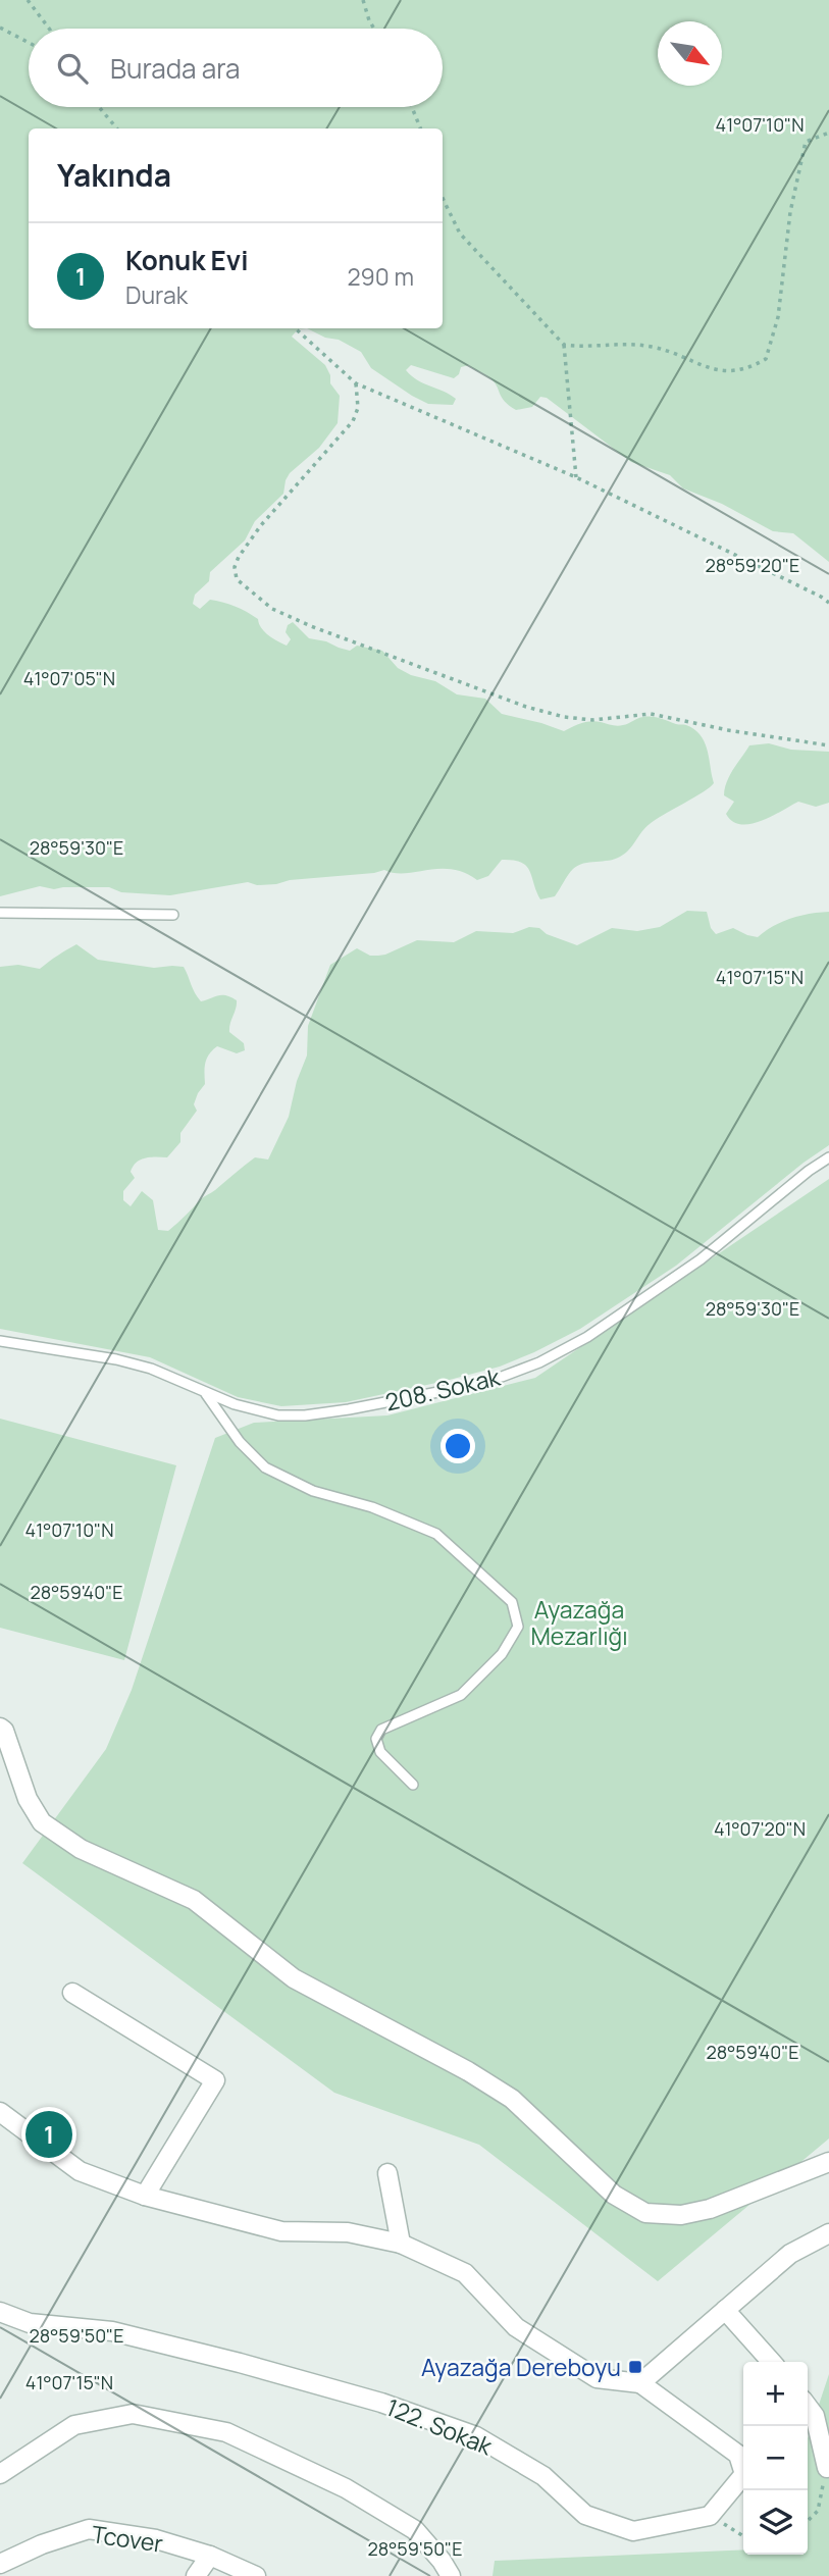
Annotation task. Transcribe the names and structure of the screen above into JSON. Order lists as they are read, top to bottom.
{
  "streets": {
    "street": ["122. Sokak", "Tcover"],
    "lane": ["208. Sokak"]
  },
  "parks": ["Ayazağa Mezarlığı"],
  "places": {
    "transit": ["Ayazağa Dereboyu"]
  },
  "north": "bottom right",
  "page": {
    "search": "Burada ara",
    "heading": "Yakında",
    "list": [
      {
        "mark": "1",
        "name": "Konuk Evi",
        "note": "Durak",
        "value": "290 m"
      }
    ],
    "pins": "1",
    "map_buttons": ["+", "−"]
  },
  "coordinates": [
    "41°07'10\"N",
    "28°59'20\"E",
    "41°07'05\"N",
    "28°59'30\"E",
    "41°07'15\"N",
    "28°59'40\"E",
    "41°07'20\"N",
    "28°59'50\"E"
  ]
}
